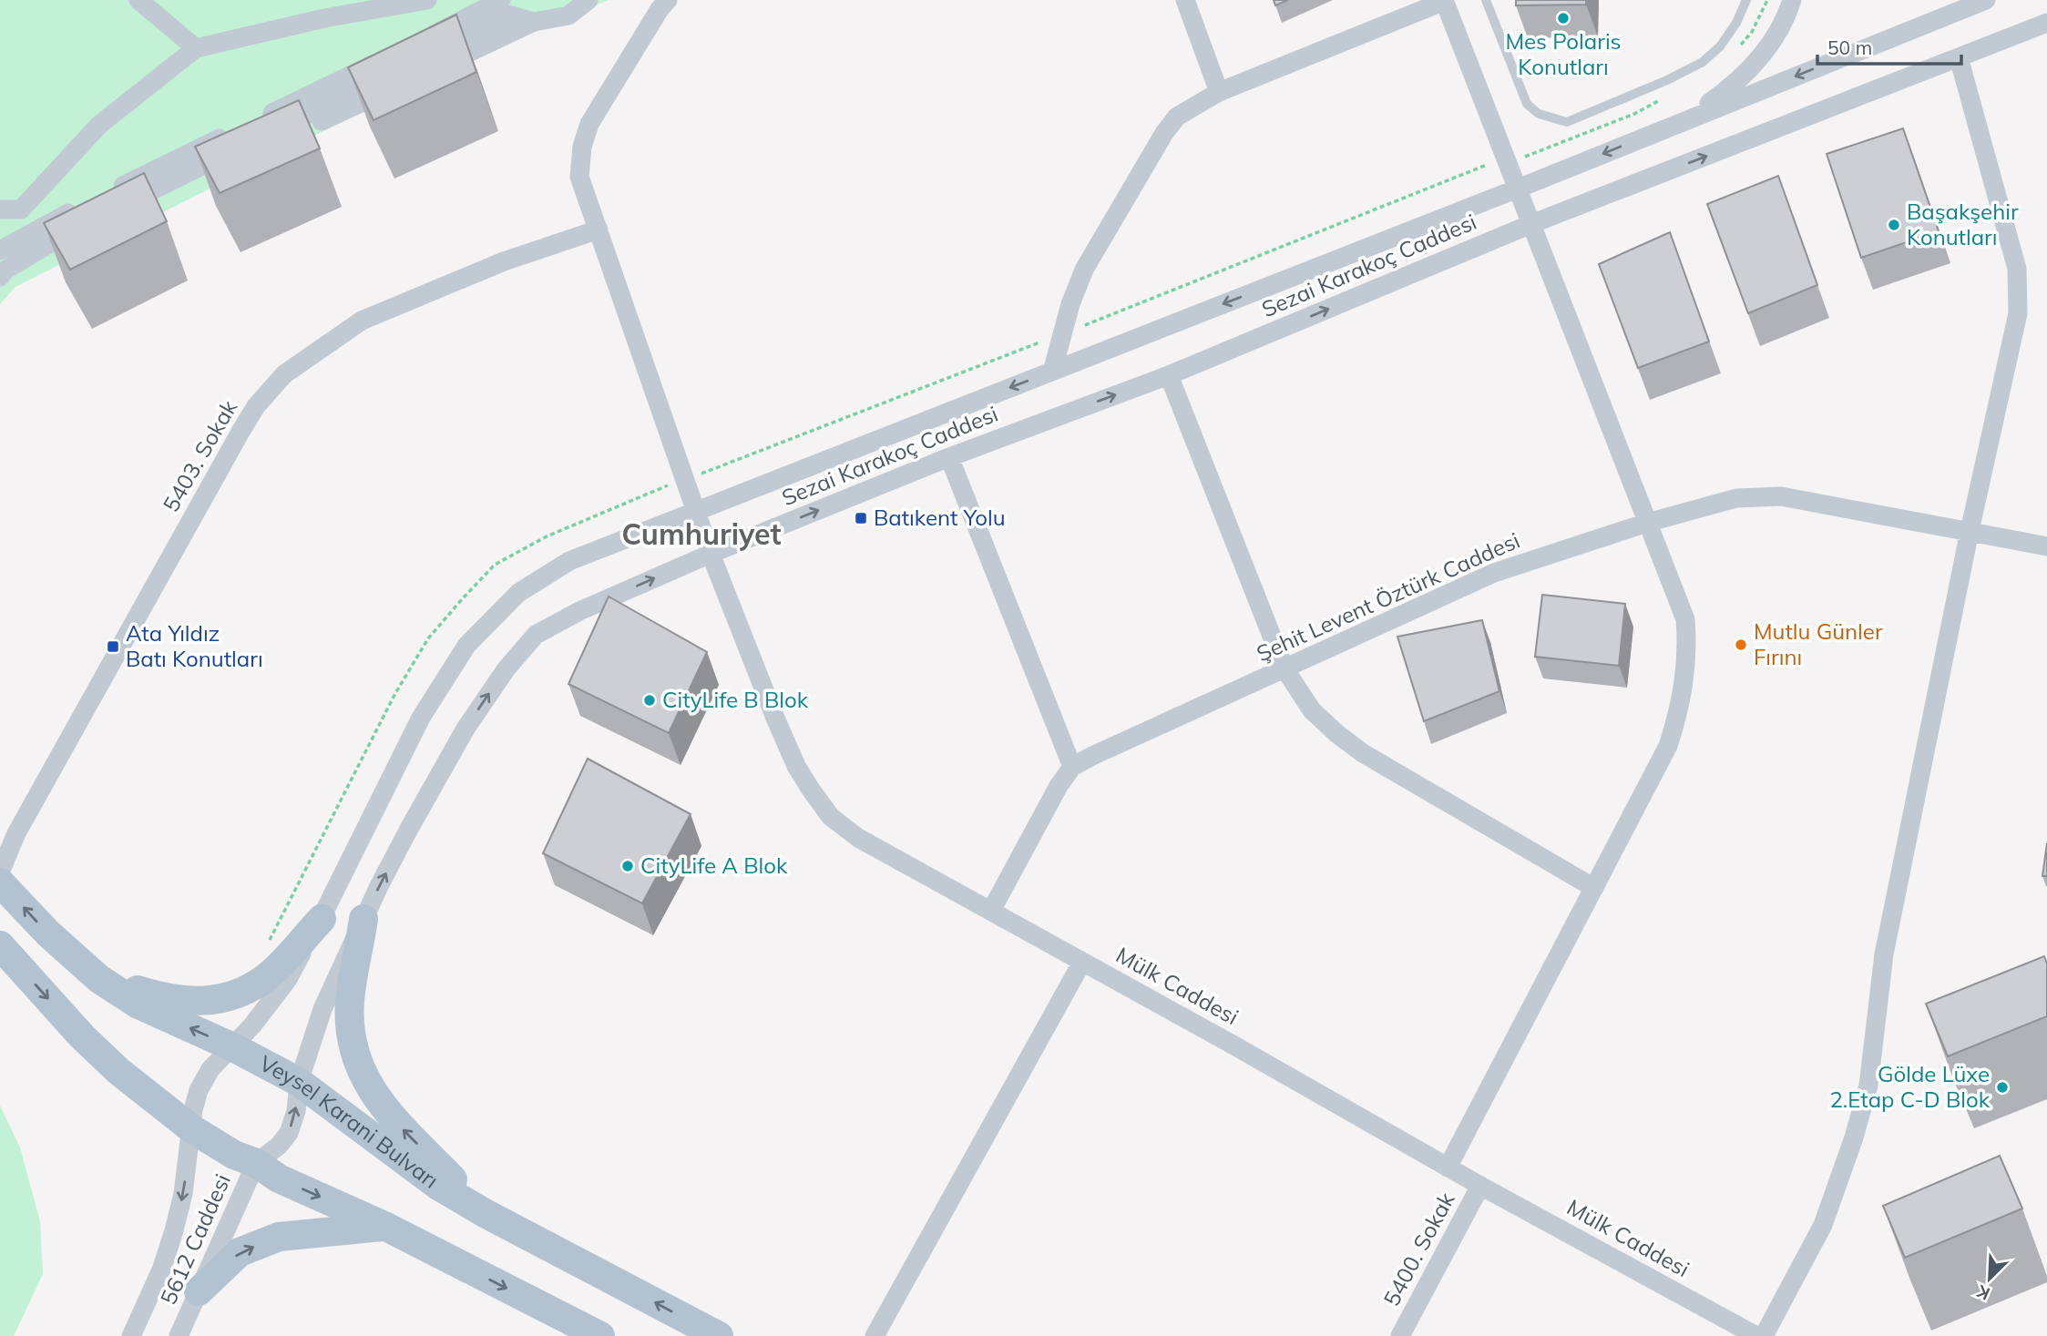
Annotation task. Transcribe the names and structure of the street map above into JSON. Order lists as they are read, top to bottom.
{
  "streets": {
    "main road": ["Veysel Karani Bulvarı"],
    "street": [
      "Sezai Karakoç Caddesi",
      "5403. Sokak",
      "Şehit Levent Öztürk Caddesi",
      "Mülk Caddesi",
      "5612 Caddesi",
      "5400. Sokak"
    ]
  },
  "crossings": [
    ["Sezai Karakoç Caddesi", "Mülk Caddesi"],
    ["Sezai Karakoç Caddesi", "Veysel Karani Bulvarı"],
    ["Sezai Karakoç Caddesi", "5612 Caddesi"],
    ["5403. Sokak", "Mülk Caddesi"],
    ["Şehit Levent Öztürk Caddesi", "Mülk Caddesi"],
    ["Mülk Caddesi", "5400. Sokak"],
    ["Veysel Karani Bulvarı", "5612 Caddesi"]
  ],
  "districts": ["Cumhuriyet"],
  "places": {
    "other": [
      "Mes Polaris Konutları",
      "Başakşehir Konutları",
      "Mutlu Günler Fırını",
      "CityLife B Blok",
      "CityLife A Blok",
      "Gölde Lüxe 2.Etap C-D Blok"
    ],
    "transit": ["Batıkent Yolu", "Ata Yıldız Batı Konutları"]
  },
  "scale_bar": "50 m",
  "north": "bottom left"
}
